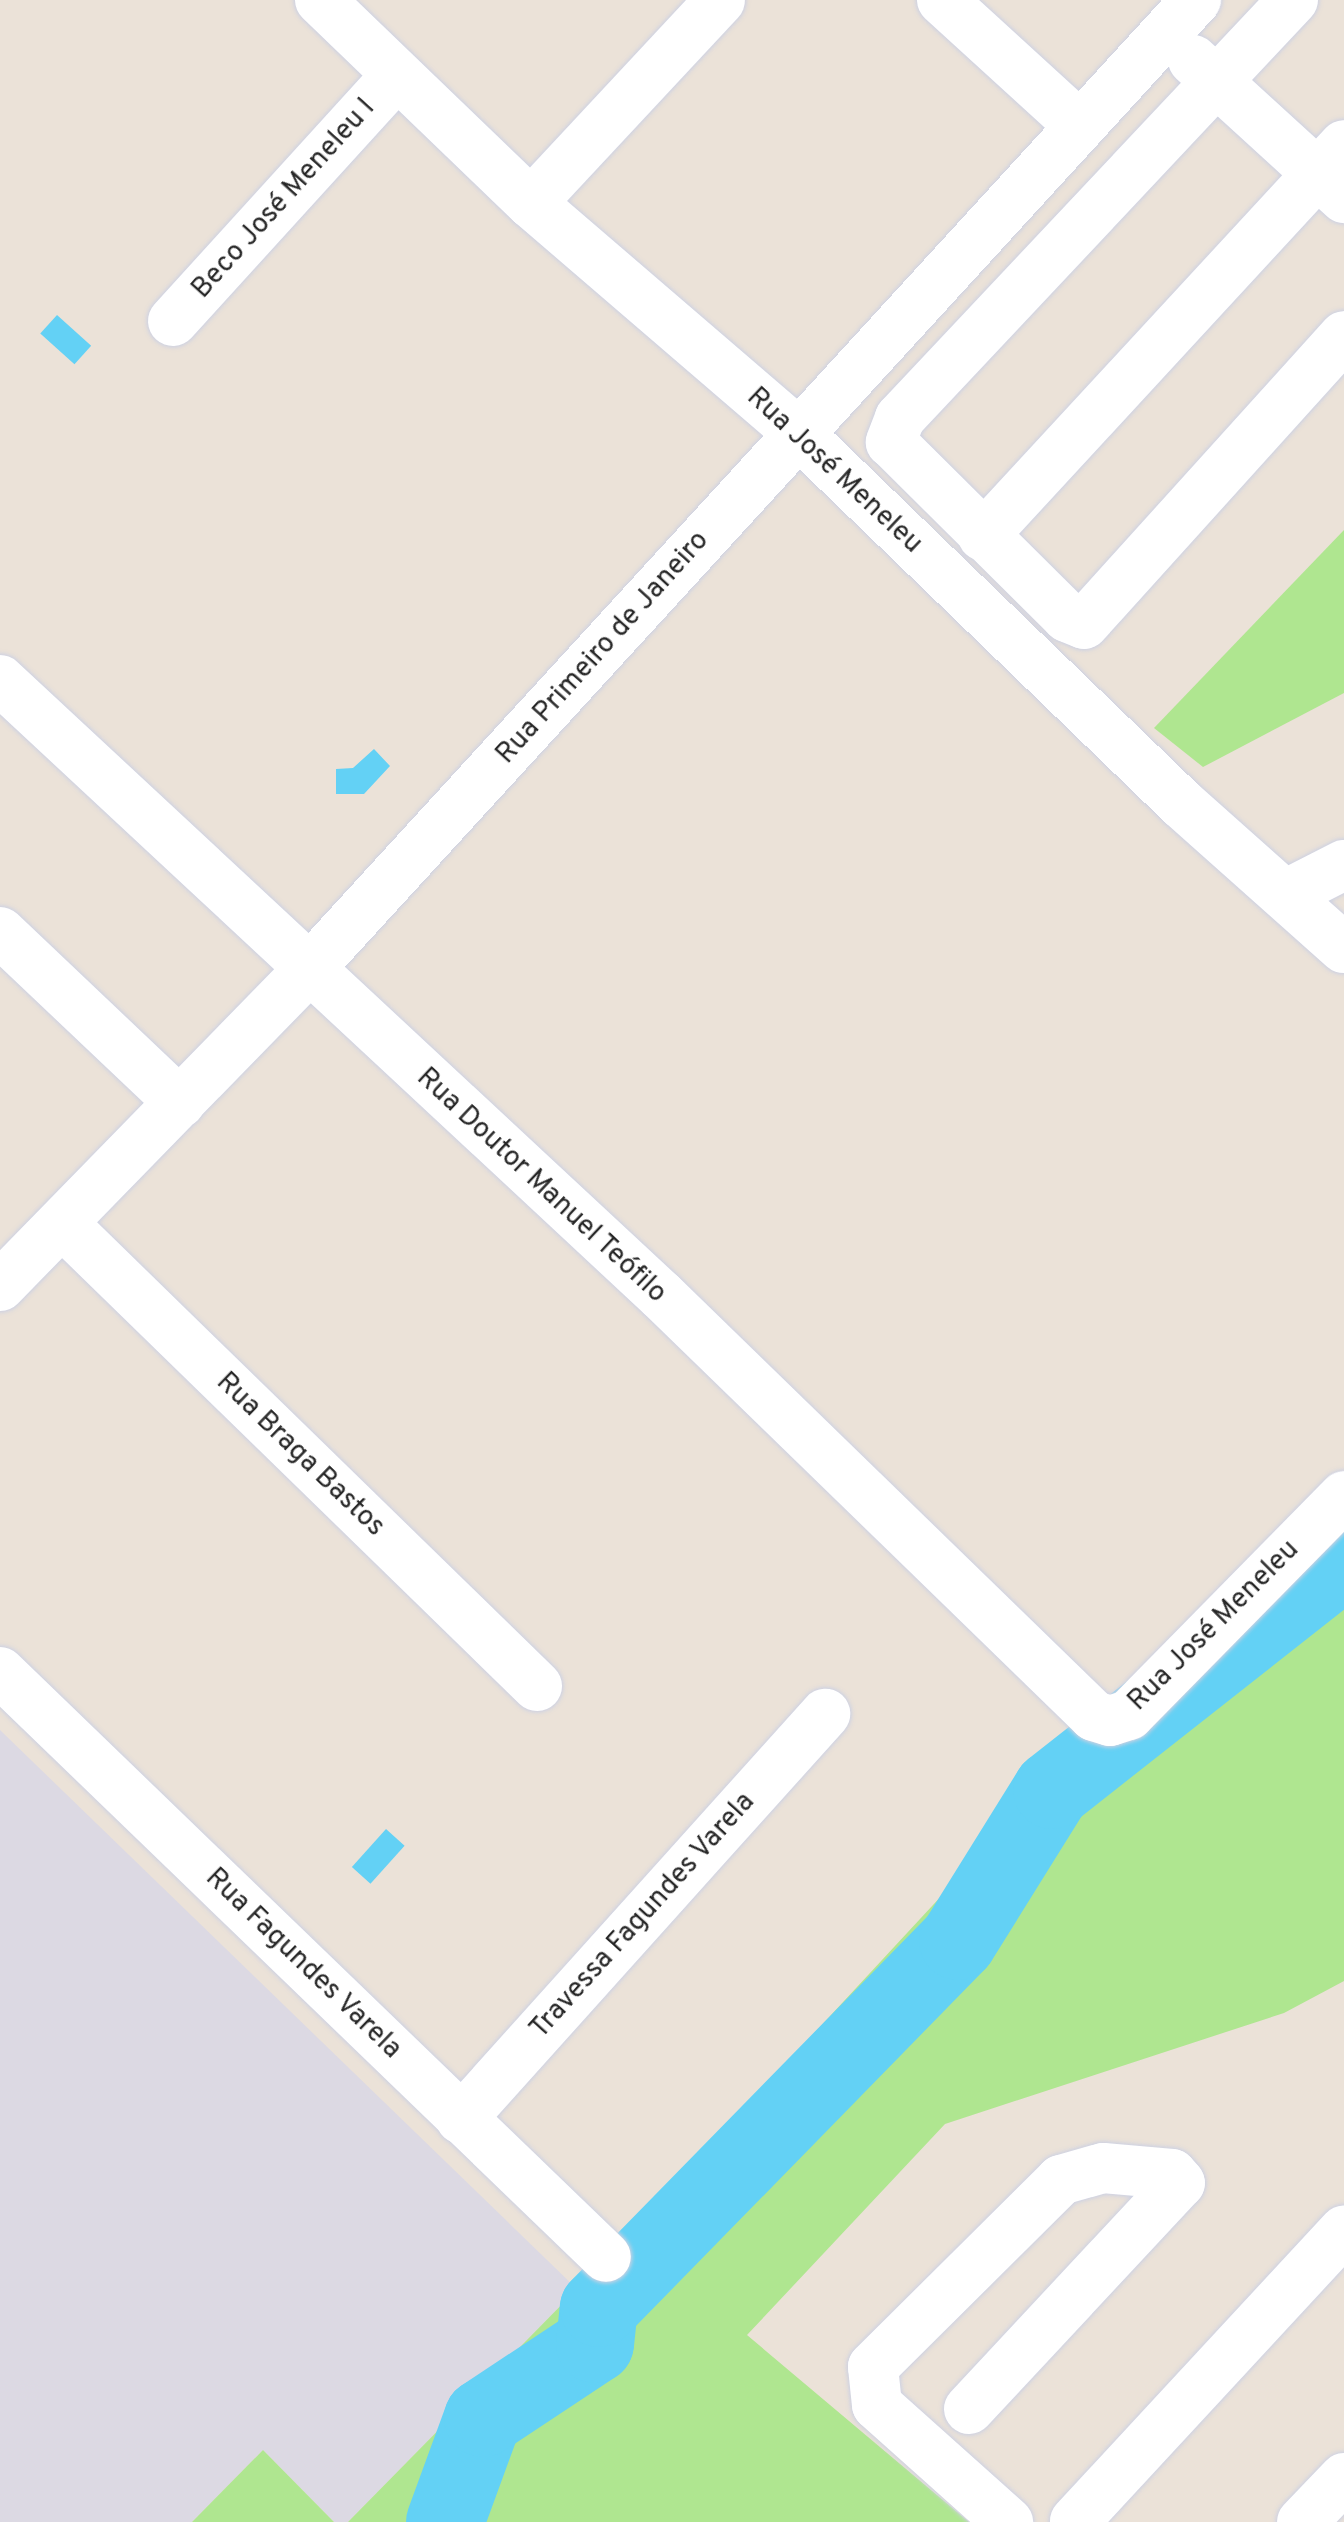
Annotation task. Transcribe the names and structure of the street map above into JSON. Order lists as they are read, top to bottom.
{
  "streets": {
    "street": [
      "Beco José Meneleu I",
      "Rua José Meneleu",
      "Rua Primeiro de Janeiro",
      "Rua Doutor Manuel Teófilo",
      "Rua Braga Bastos",
      "Travessa Fagundes Varela",
      "Rua Fagundes Varela"
    ]
  },
  "crossings": [
    ["Beco José Meneleu I", "Rua José Meneleu"],
    ["Rua José Meneleu", "Rua Primeiro de Janeiro"],
    ["Rua José Meneleu", "Rua Doutor Manuel Teófilo"],
    ["Rua Primeiro de Janeiro", "Rua Doutor Manuel Teófilo"],
    ["Rua Primeiro de Janeiro", "Rua Braga Bastos"],
    ["Travessa Fagundes Varela", "Rua Fagundes Varela"]
  ]
}
